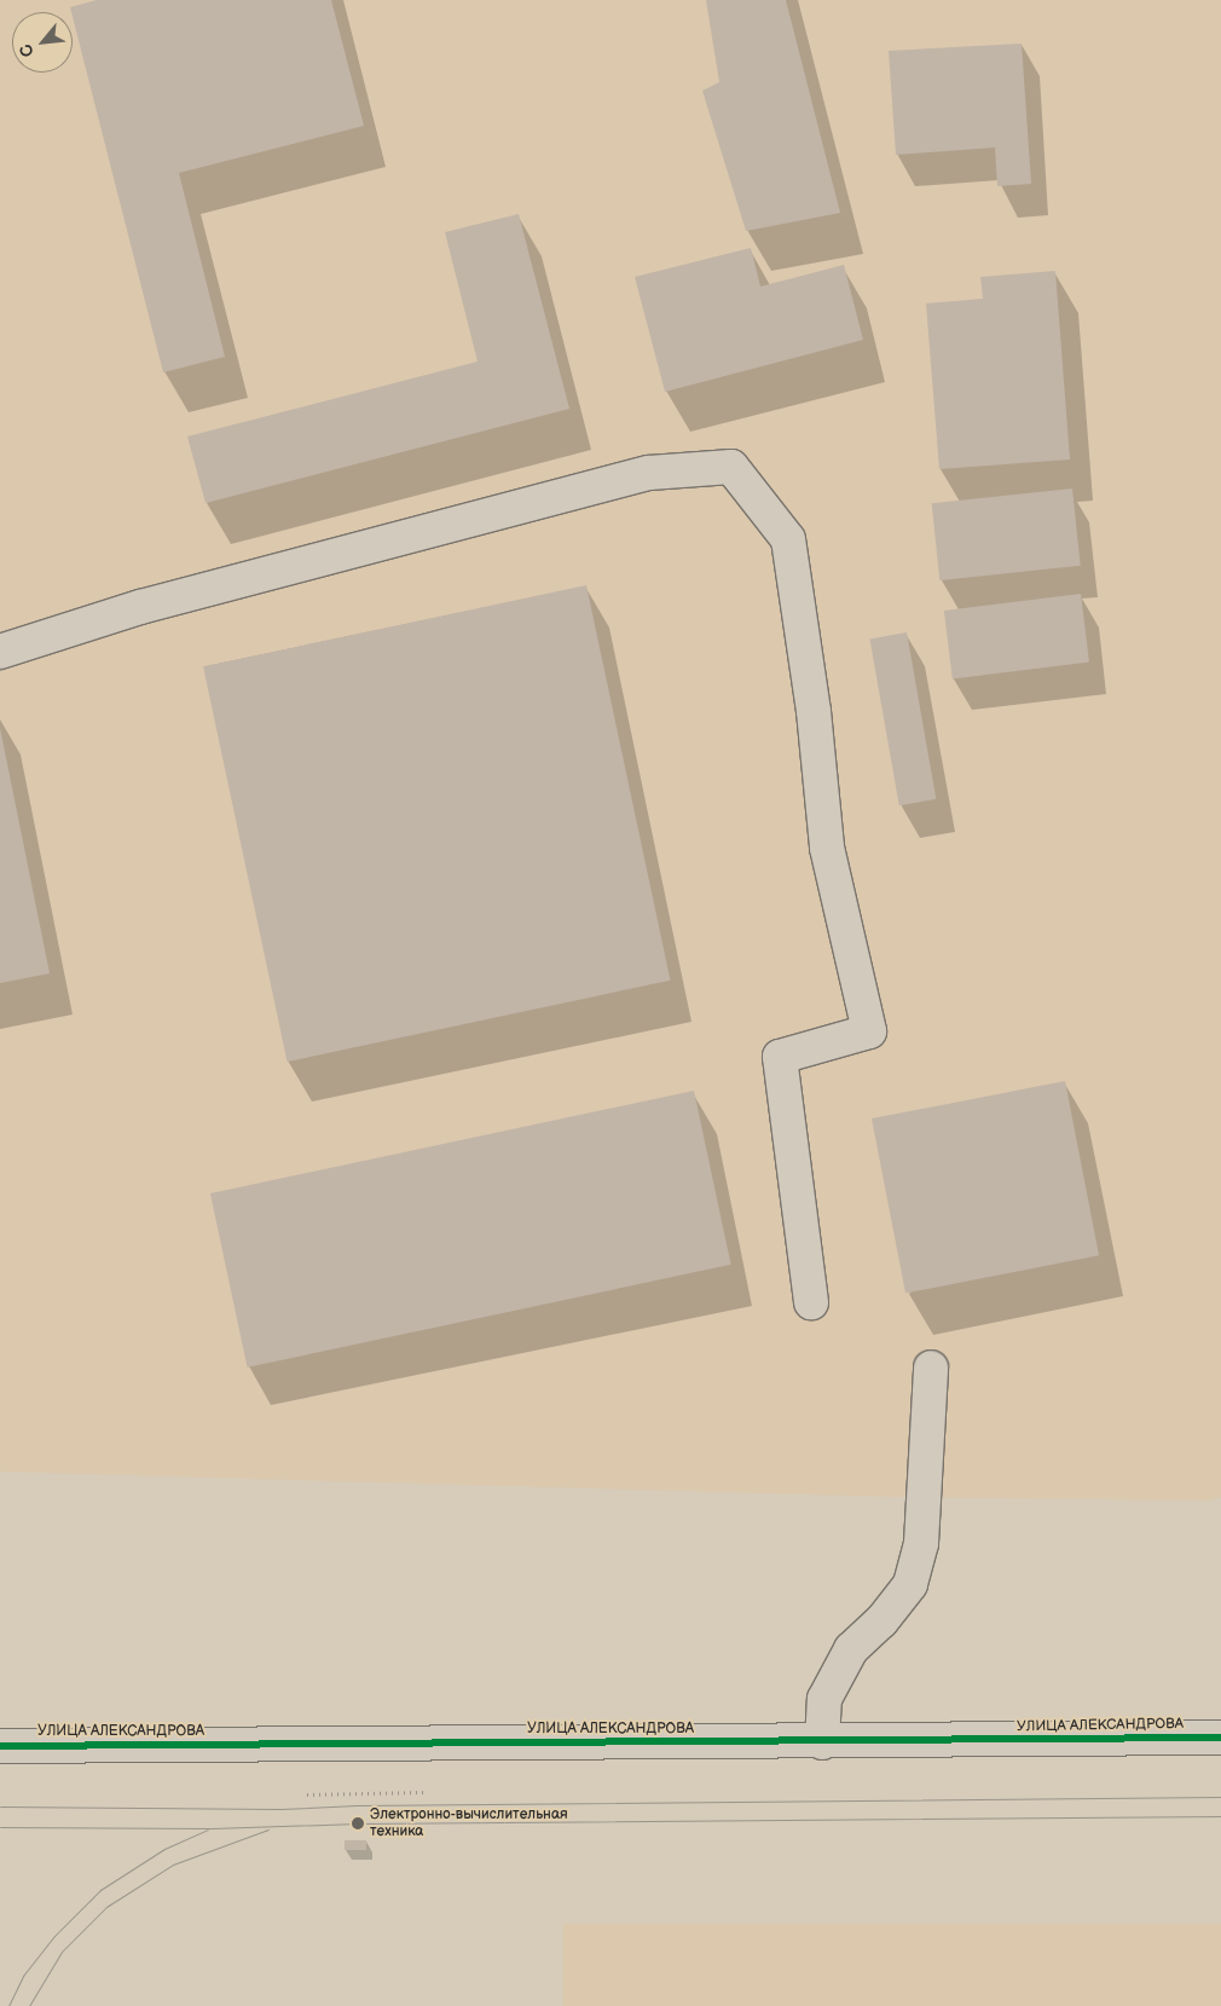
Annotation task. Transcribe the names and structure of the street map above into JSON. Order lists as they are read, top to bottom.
{
  "streets": {
    "street": ["УЛИЦА АЛЕКСАНДРОВА"]
  },
  "places": ["Электронно-вычислительная техника"],
  "north": "bottom left"
}
